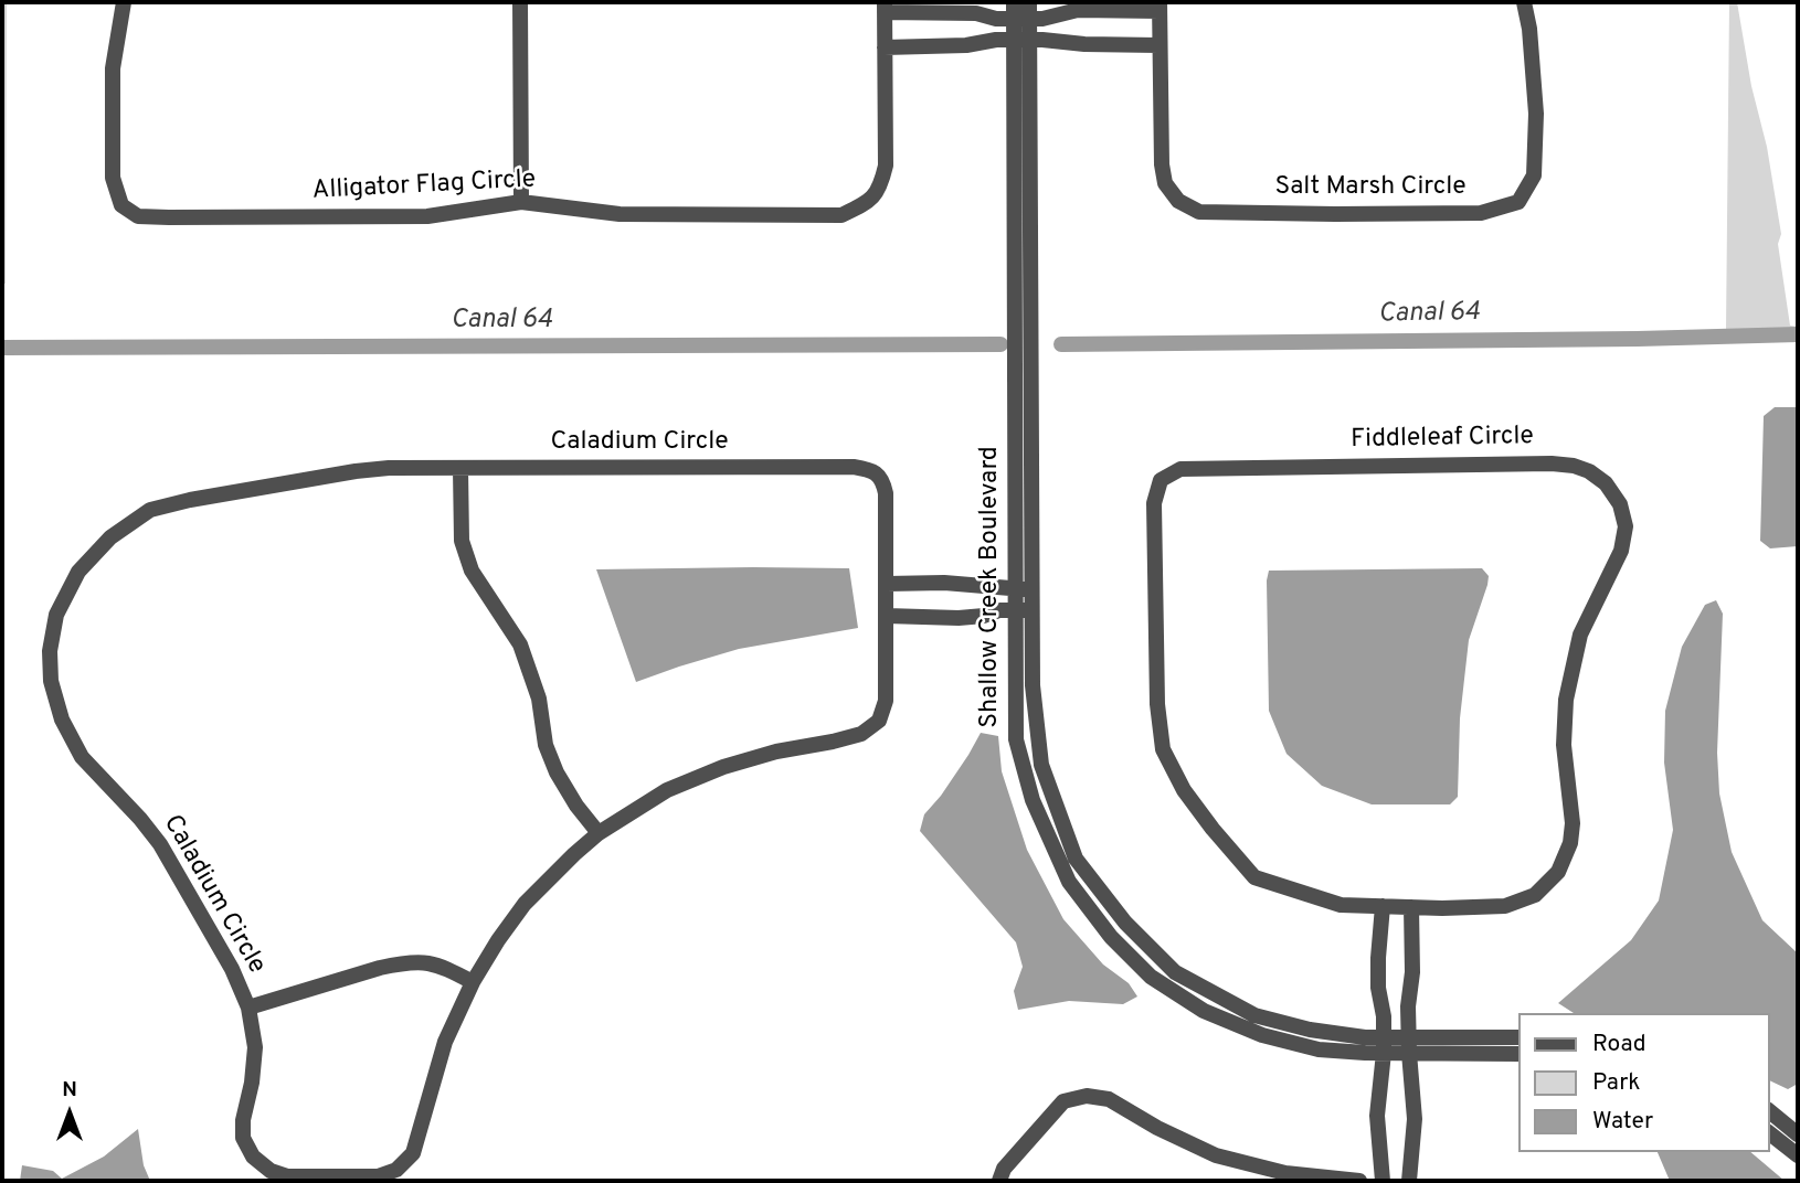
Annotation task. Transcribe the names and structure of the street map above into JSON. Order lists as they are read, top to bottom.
{
  "streets": {
    "street": [
      "Alligator Flag Circle",
      "Salt Marsh Circle",
      "Fiddleleaf Circle",
      "Caladium Circle",
      "Shallow Creek Boulevard"
    ]
  },
  "crossings": [
    ["Alligator Flag Circle", "Salt Marsh Circle"],
    ["Alligator Flag Circle", "Shallow Creek Boulevard"],
    ["Salt Marsh Circle", "Shallow Creek Boulevard"]
  ],
  "water": ["Canal 64"],
  "legend": ["Road", "Park", "Water"],
  "north": "top"
}
